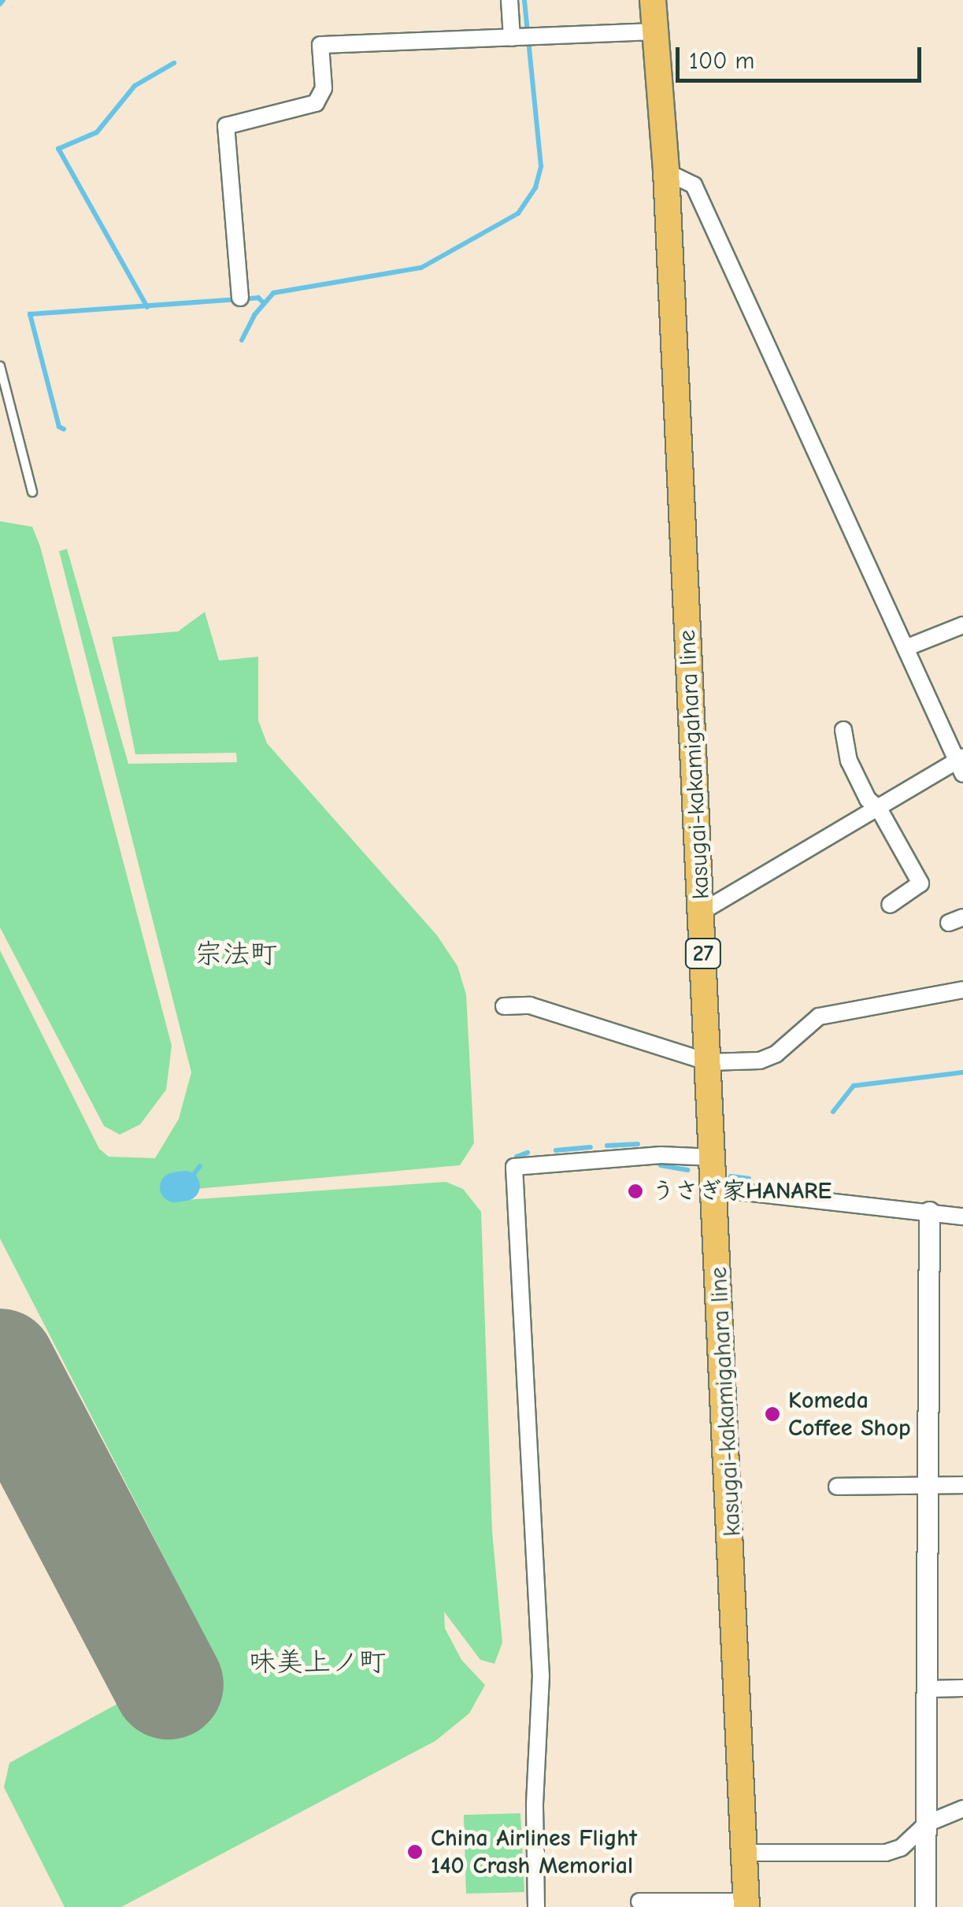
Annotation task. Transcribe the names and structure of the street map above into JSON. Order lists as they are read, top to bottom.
{
  "streets": {
    "main road": ["kasugai-kakamigahara line", "27"]
  },
  "districts": ["宗法町", "味美上ノ町"],
  "places": ["うさぎ家HANARE", "Komeda Coffee Shop", "China Airlines Flight 140 Crash Memorial"],
  "scale_bar": "100 m"
}
